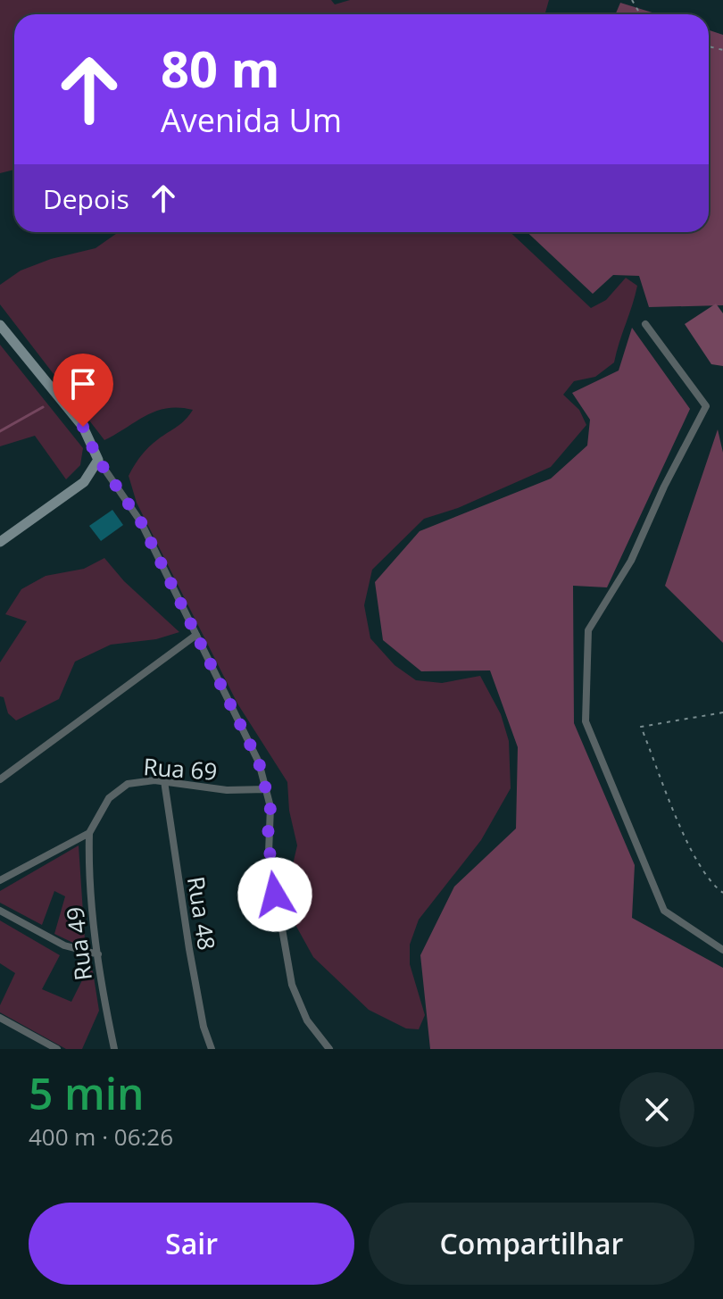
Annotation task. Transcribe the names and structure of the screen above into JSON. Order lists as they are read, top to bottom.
{
  "streets": {
    "street": ["Rua 69", "Rua 48", "Rua 49"]
  },
  "crossings": [
    ["Rua 69", "Rua 48"],
    ["Rua 69", "Rua 49"]
  ],
  "page": {
    "turn": ["80 m", "Avenida Um"],
    "then": "Depois",
    "heading": ["5 min", "400 m · 06:26"],
    "buttons": ["Sair", "Compartilhar"]
  }
}
